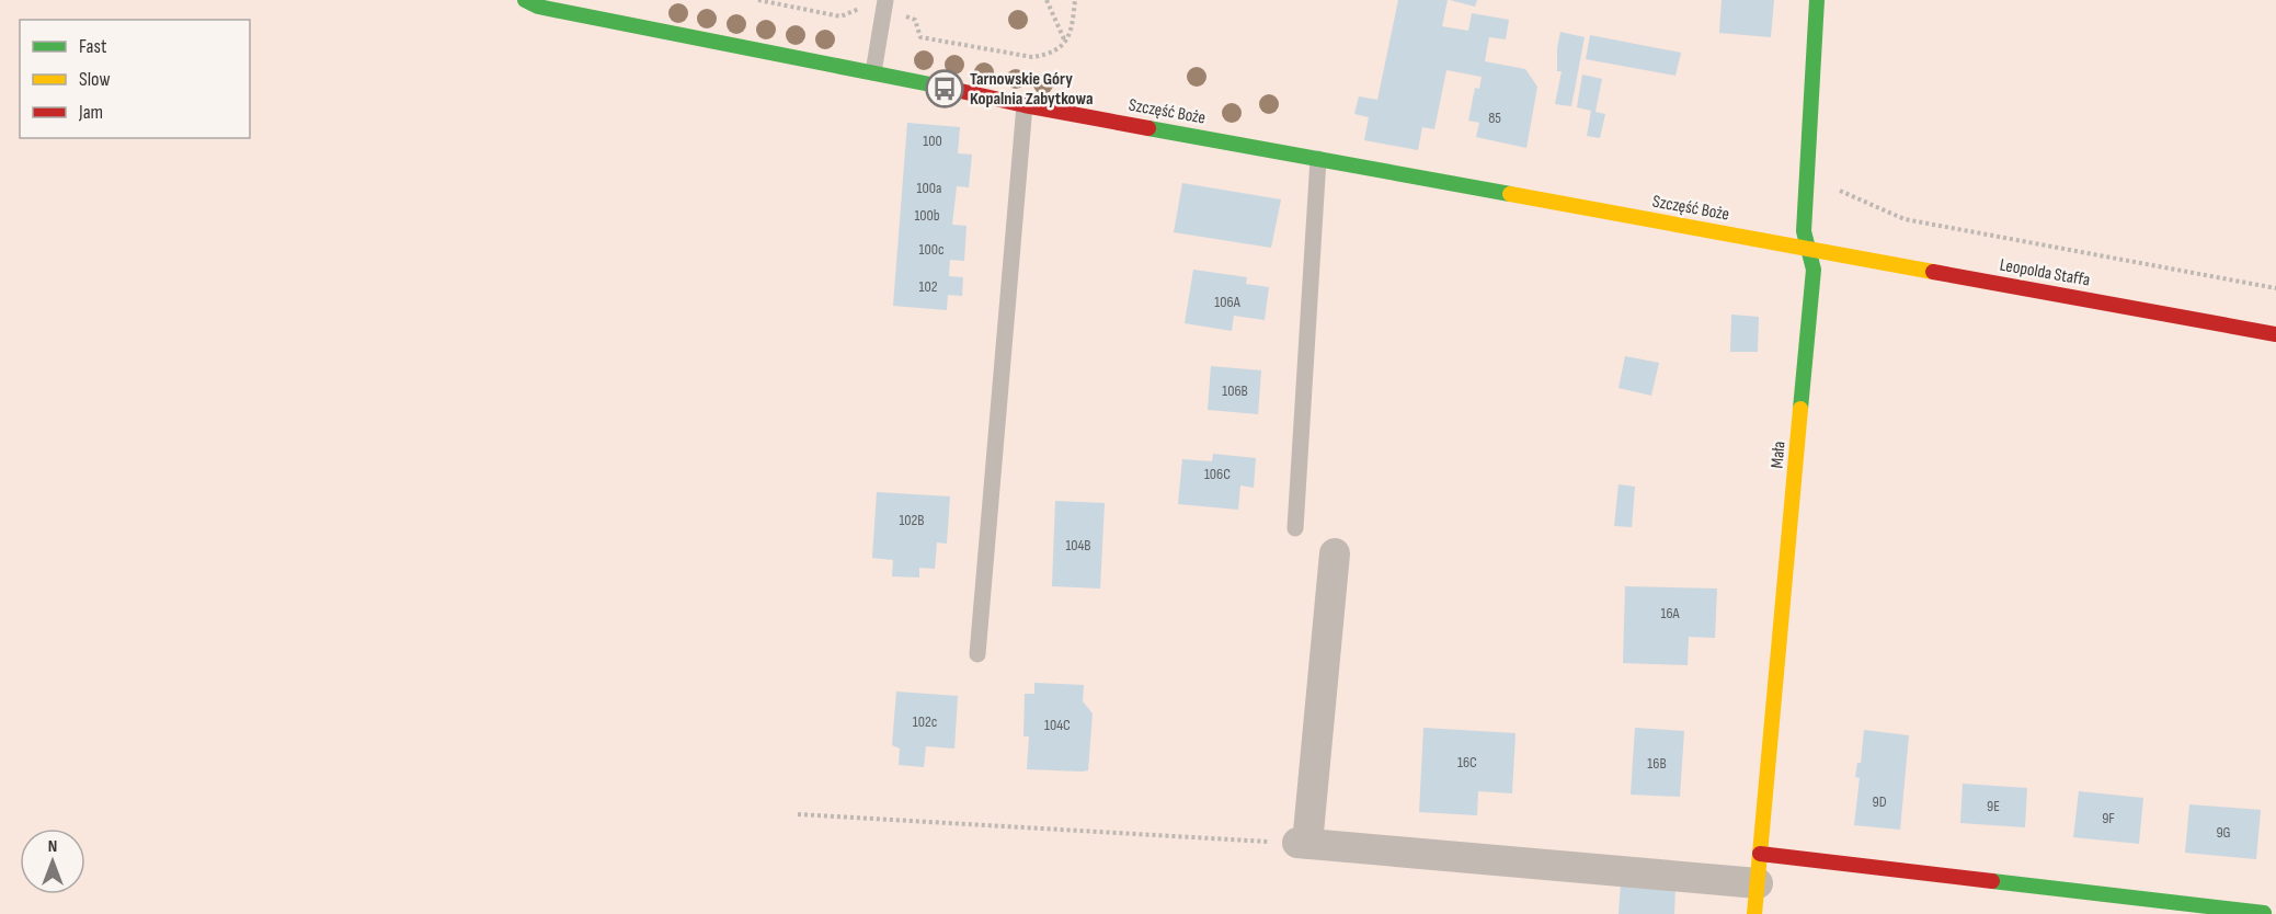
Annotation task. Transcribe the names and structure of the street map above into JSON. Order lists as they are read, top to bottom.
{
  "streets": {
    "street": ["Szczęść Boże", "Leopolda Staffa", "Mała"]
  },
  "crossings": [
    ["Szczęść Boże", "Leopolda Staffa"],
    ["Szczęść Boże", "Mała"],
    ["Leopolda Staffa", "Mała"]
  ],
  "places": {
    "bus stop": ["Tarnowskie Góry Kopalnia Zabytkowa"]
  },
  "house_numbers": [
    "85",
    "100",
    "100a",
    "100b",
    "100c",
    "102",
    "106A",
    "106B",
    "106C",
    "102B",
    "104B",
    "16A",
    "102c",
    "104C",
    "16C",
    "16B",
    "9D",
    "9E",
    "9F",
    "9G"
  ],
  "legend": ["Fast", "Slow", "Jam"],
  "north": "top"
}
